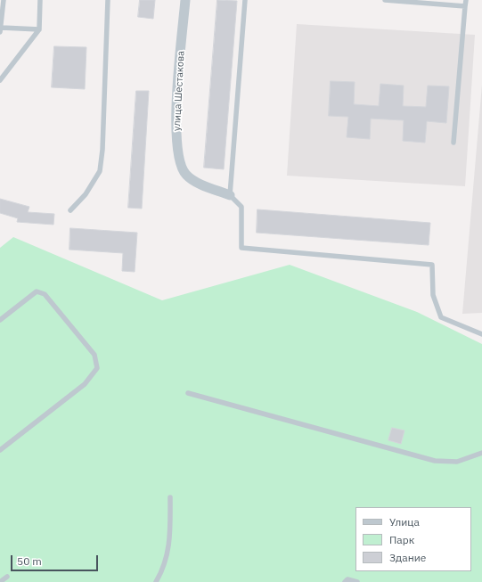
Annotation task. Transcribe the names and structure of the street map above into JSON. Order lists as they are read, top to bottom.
{
  "streets": {
    "street": ["улица Шестакова"]
  },
  "legend": ["Улица", "Парк", "Здание"],
  "scale_bar": "50 m"
}
